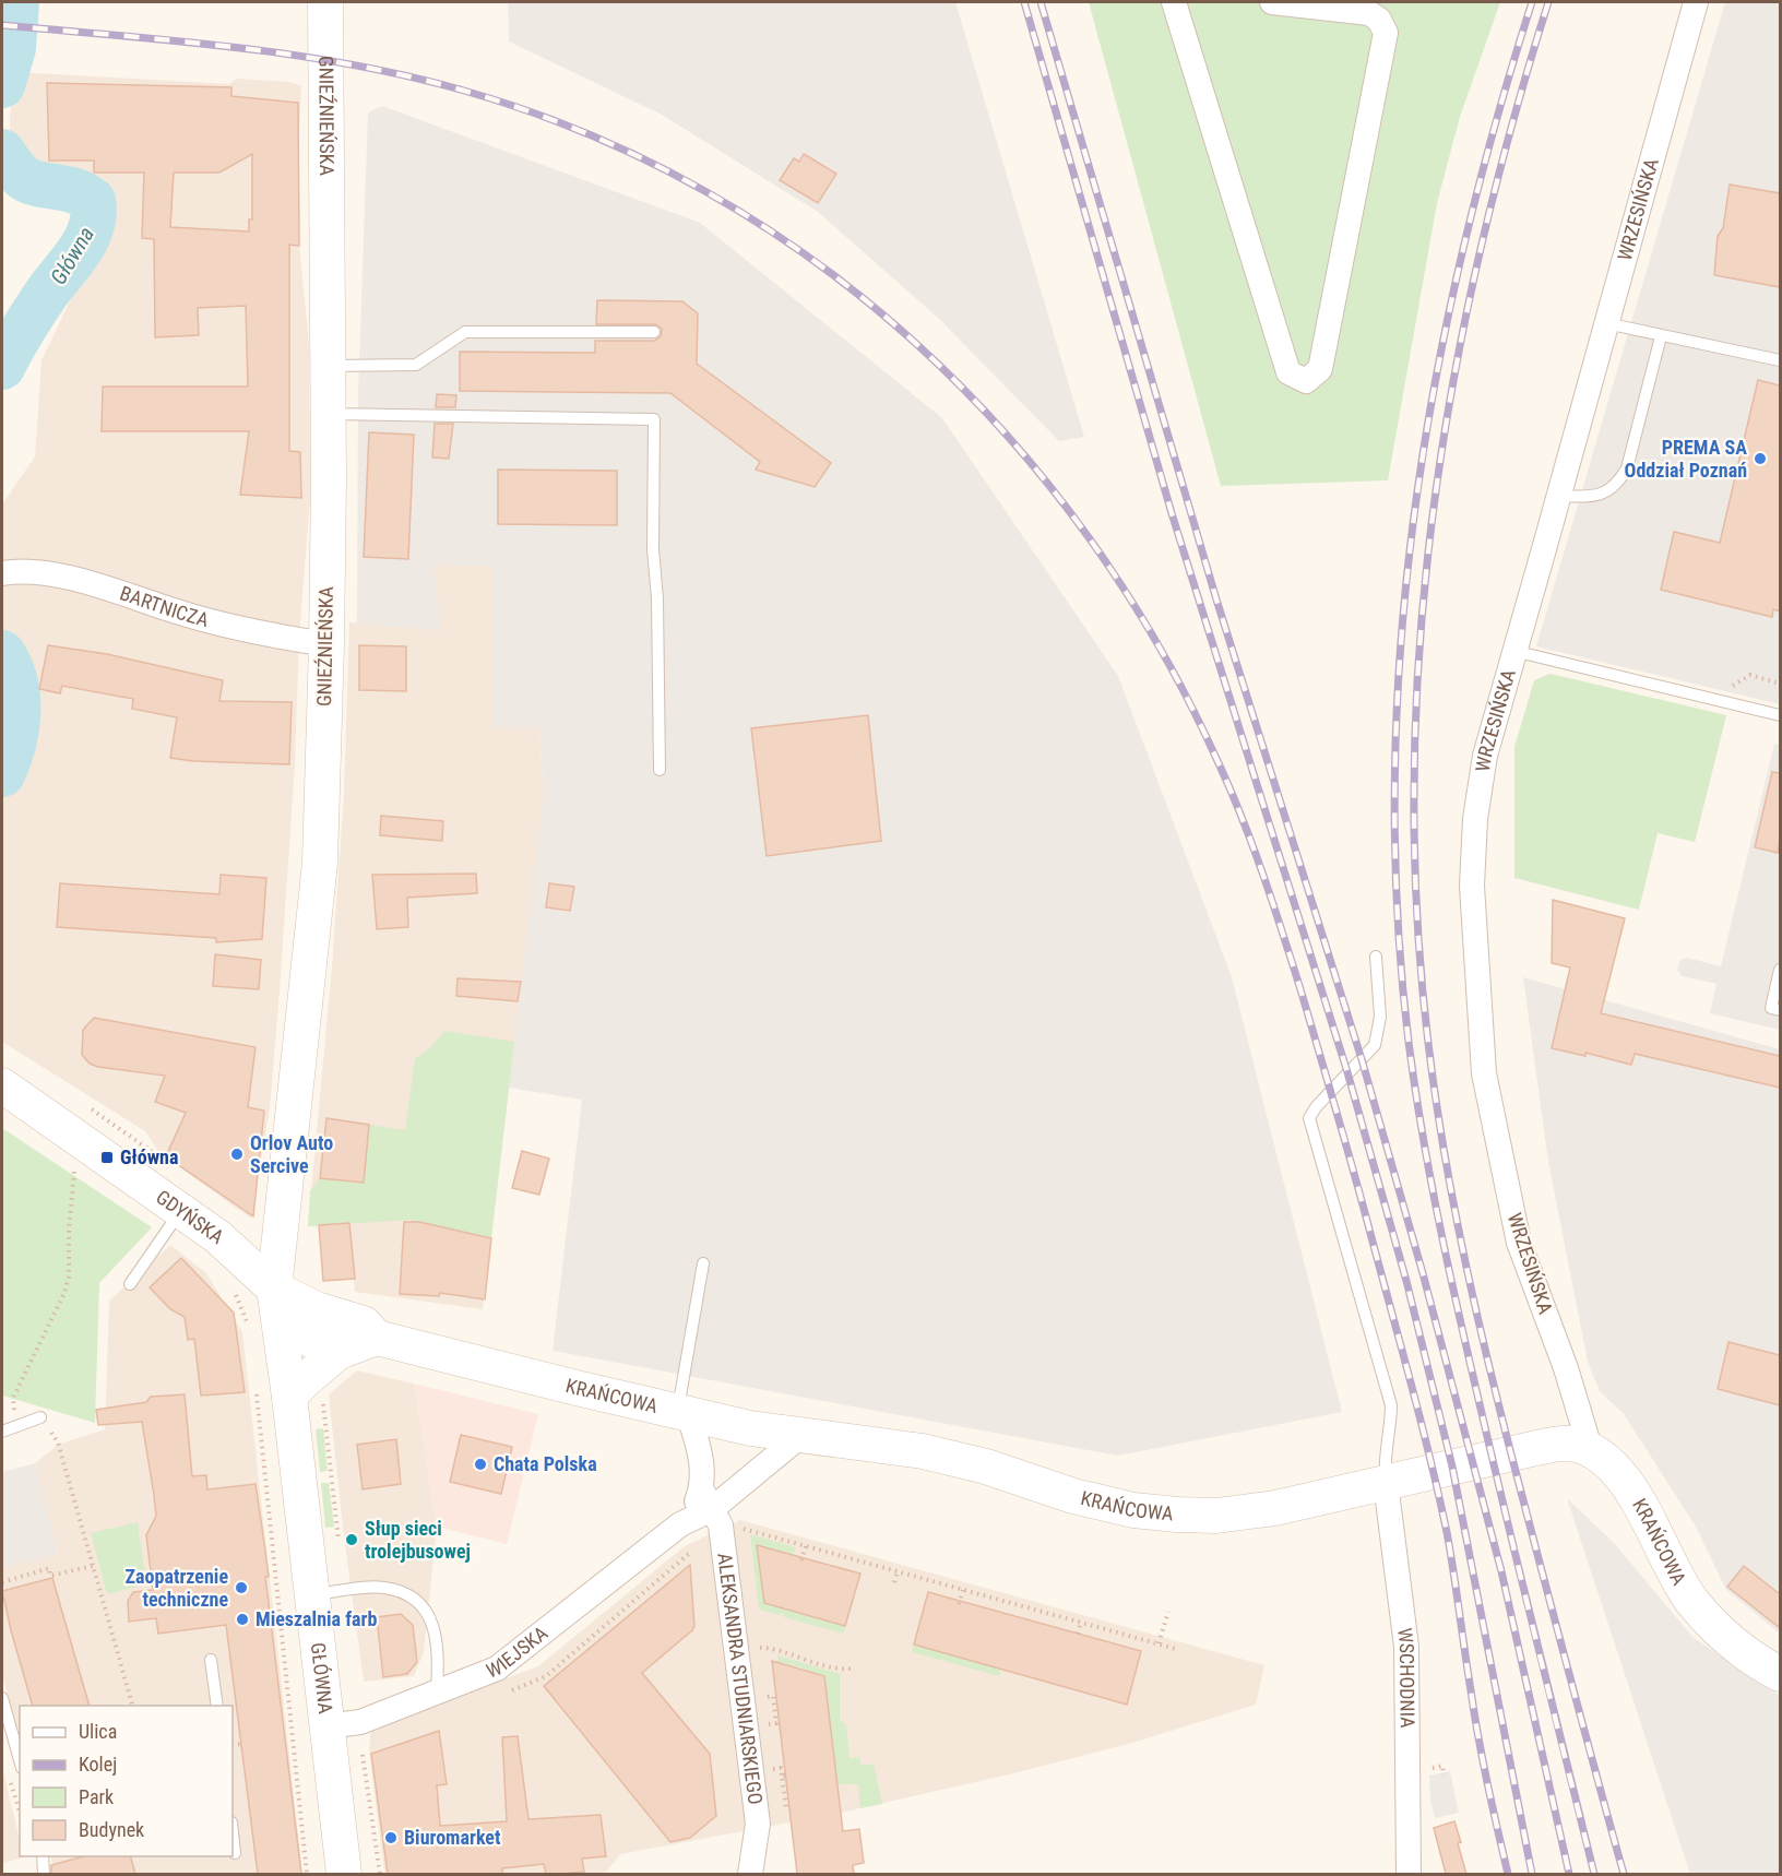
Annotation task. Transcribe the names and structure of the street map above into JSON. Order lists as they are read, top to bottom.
{
  "streets": {
    "street": [
      "GNIEŹNIEŃSKA",
      "WRZESIŃSKA",
      "BARTNICZA",
      "GDYŃSKA",
      "KRAŃCOWA",
      "WIEJSKA",
      "ALEKSANDRA STUDNIARSKIEGO",
      "WSCHODNIA",
      "GŁÓWNA"
    ]
  },
  "crossings": [
    ["GNIEŹNIEŃSKA", "BARTNICZA"],
    ["GNIEŹNIEŃSKA", "GDYŃSKA"],
    ["GNIEŹNIEŃSKA", "KRAŃCOWA"],
    ["GNIEŹNIEŃSKA", "GŁÓWNA"],
    ["WRZESIŃSKA", "KRAŃCOWA"],
    ["GDYŃSKA", "KRAŃCOWA"],
    ["GDYŃSKA", "GŁÓWNA"],
    ["KRAŃCOWA", "WIEJSKA"],
    ["KRAŃCOWA", "WSCHODNIA"],
    ["KRAŃCOWA", "GŁÓWNA"],
    ["WIEJSKA", "ALEKSANDRA STUDNIARSKIEGO"],
    ["WIEJSKA", "GŁÓWNA"]
  ],
  "water": ["Główna"],
  "places": {
    "other": [
      "PREMA SA Oddział Poznań",
      "Orlov Auto Sercive",
      "Chata Polska",
      "Słup sieci trolejbusowej",
      "Zaopatrzenie techniczne",
      "Mieszalnia farb",
      "Biuromarket"
    ],
    "transit": ["Główna"]
  },
  "legend": [
    "Ulica",
    "Kolej",
    "Park",
    "Budynek"
  ]
}
